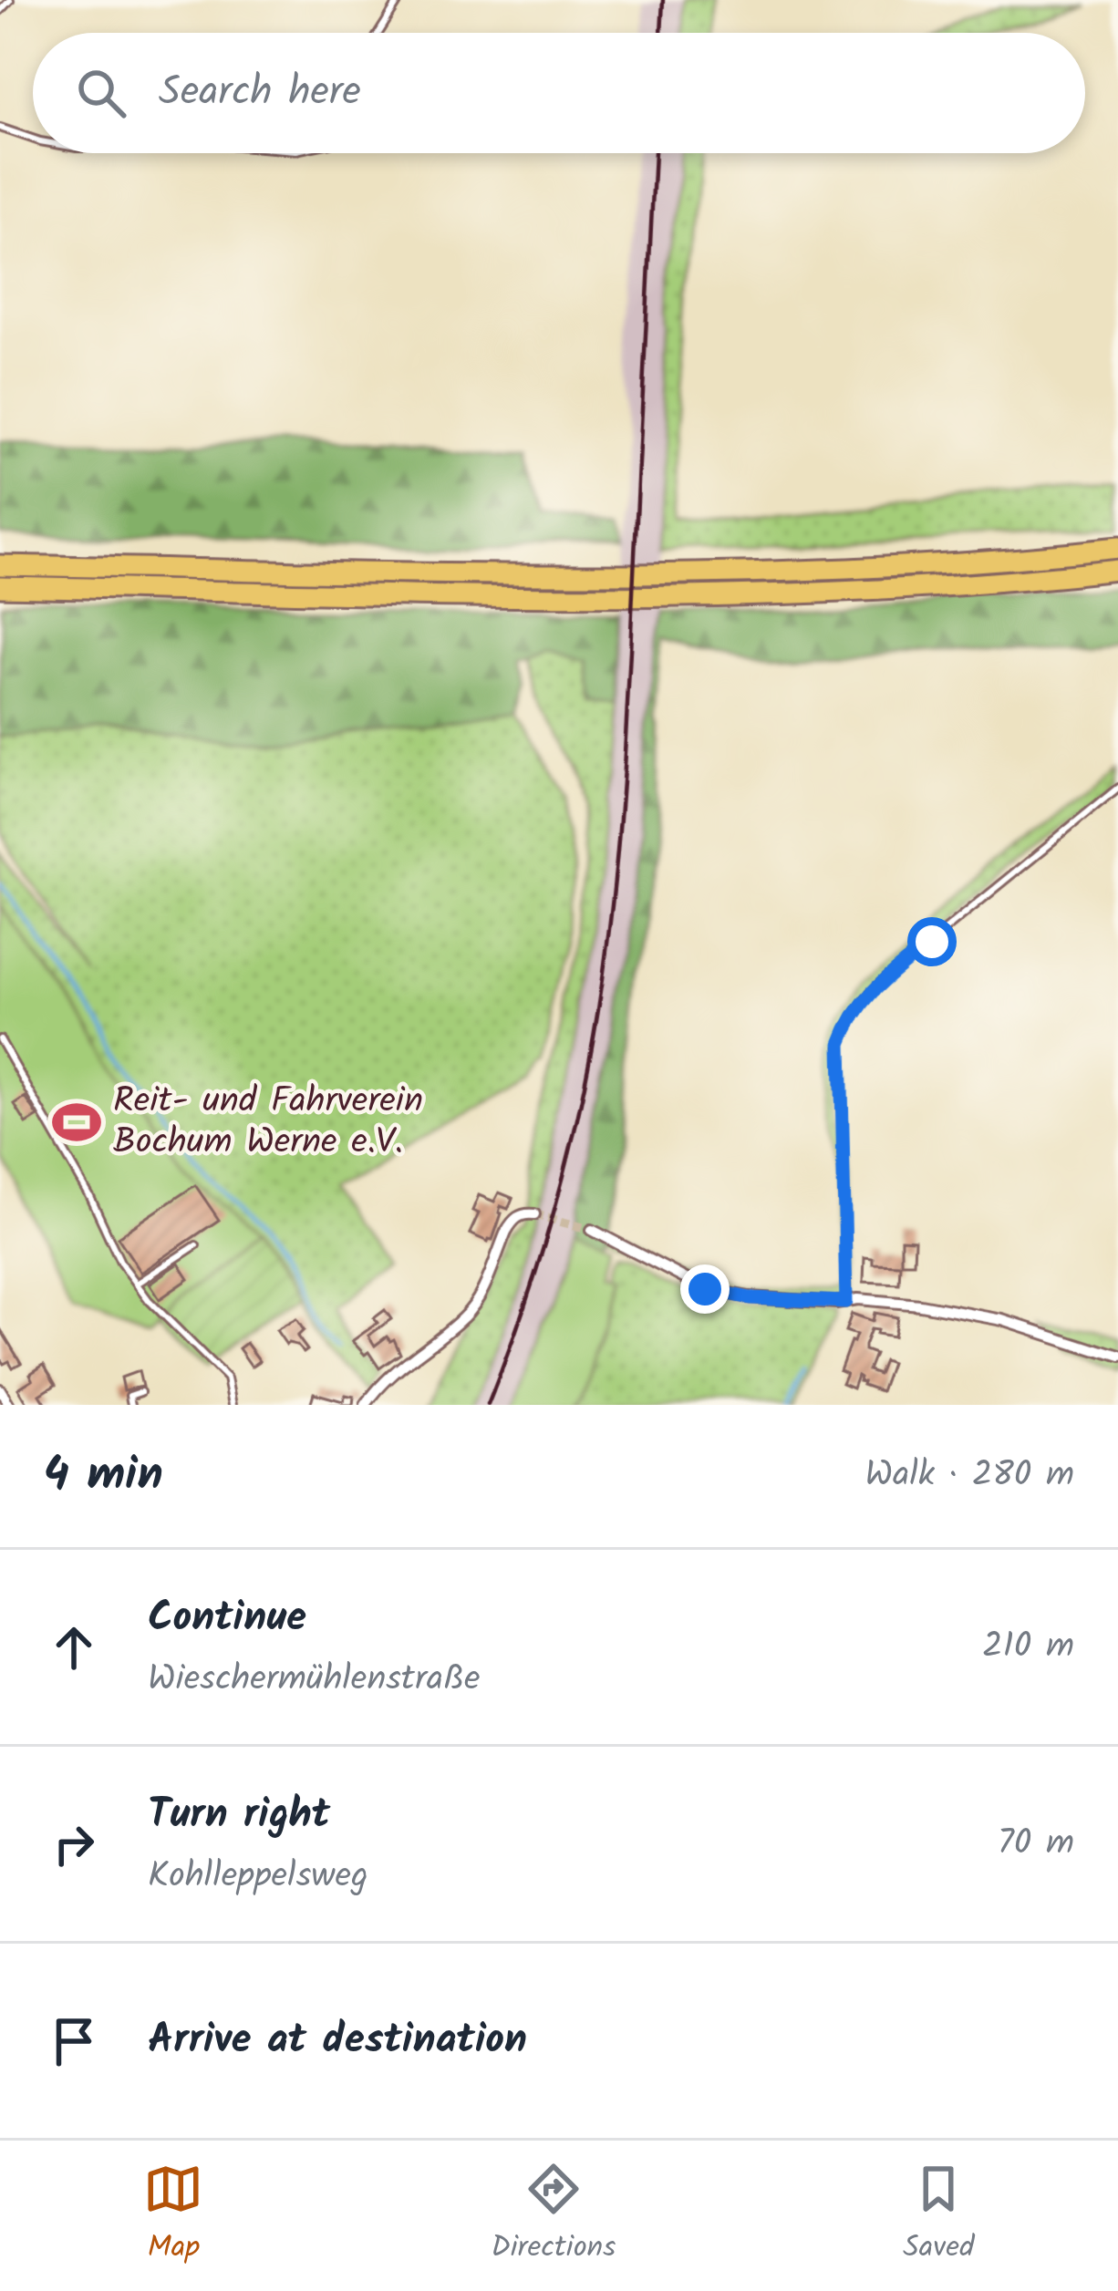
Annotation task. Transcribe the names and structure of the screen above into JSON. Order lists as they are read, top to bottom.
{
  "places": {
    "sports": ["Reit- und Fahrverein Bochum Werne e.V."]
  },
  "page": {
    "search": "Search here",
    "heading": ["4 min", "Walk · 280 m"],
    "list": [
      ["Continue", "Wieschermühlenstraße", "210 m"],
      ["Turn right", "Kohlleppelsweg", "70 m"],
      "Arrive at destination"
    ],
    "nav": ["Map", "Directions", "Saved"]
  }
}
